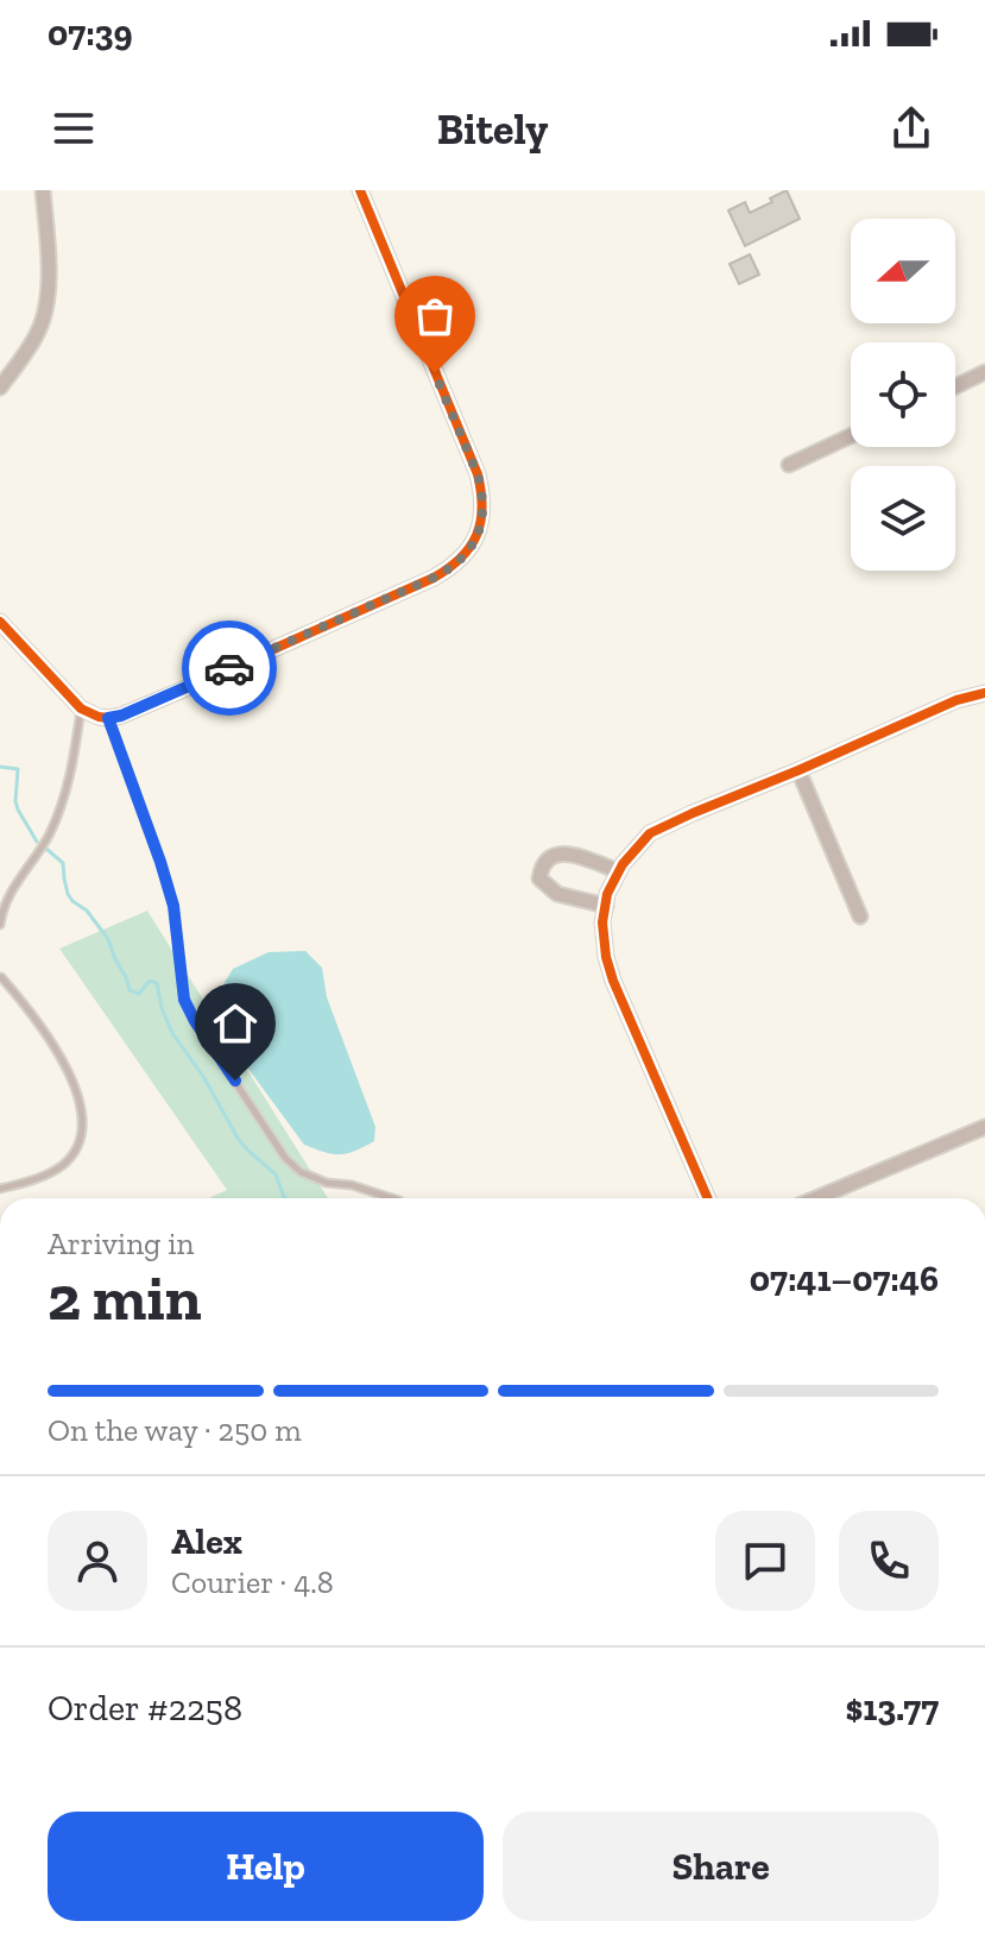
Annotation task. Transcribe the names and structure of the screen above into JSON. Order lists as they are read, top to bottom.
{
  "north": "left",
  "page": {
    "status": "07:39",
    "header": "Bitely",
    "heading": ["2 min", "Arriving in", "07:41–07:46"],
    "panel": [
      "Alex",
      "Courier · 4.8",
      "Order #2258",
      "$13.77"
    ],
    "bar": "On the way · 250 m",
    "buttons": ["Help", "Share"]
  }
}
